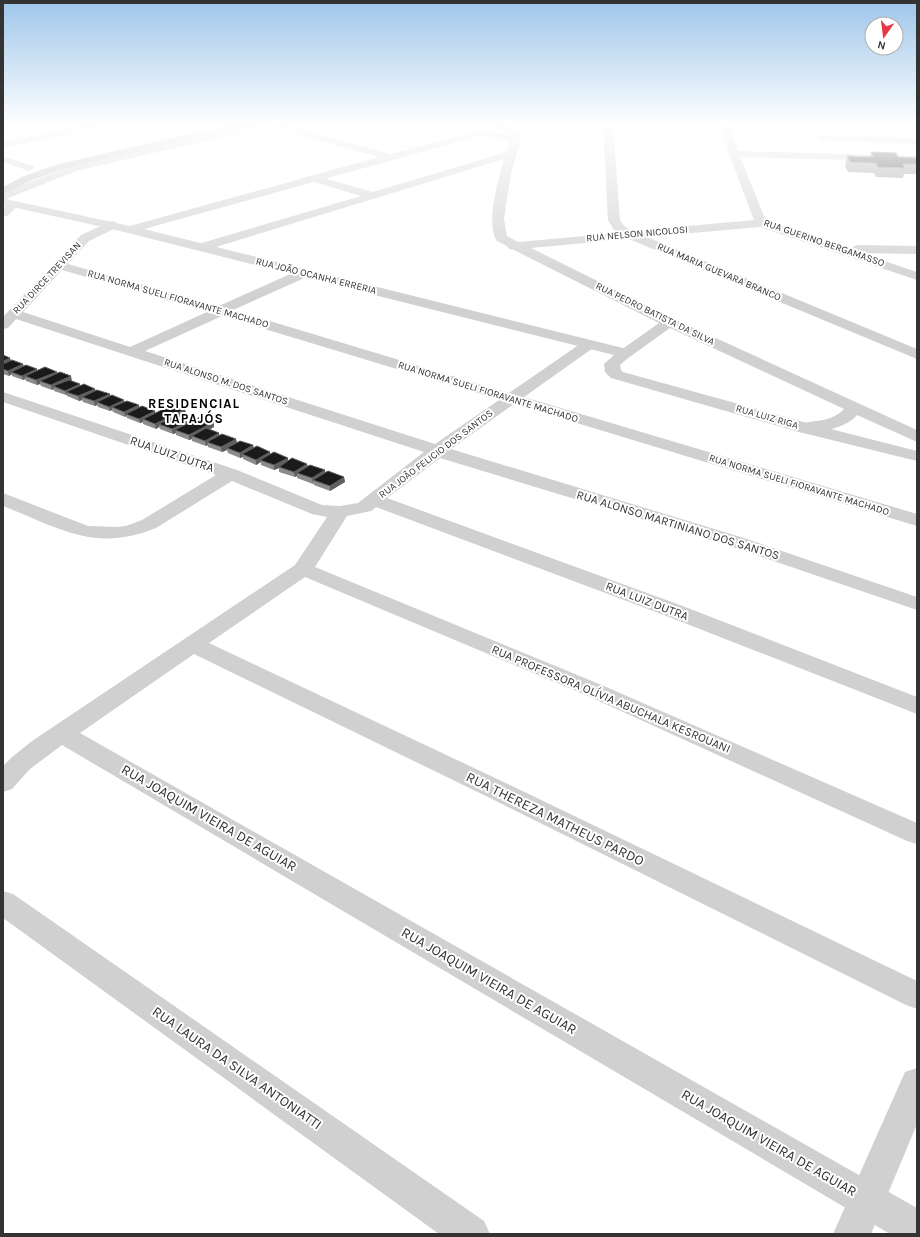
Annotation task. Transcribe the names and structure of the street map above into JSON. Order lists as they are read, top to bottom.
{
  "streets": {
    "street": [
      "RUA NELSON NICOLOSI",
      "RUA GUERINO BERGAMASSO",
      "RUA MARIA GUEVARA BRANCO",
      "RUA JOÃO OCANHA ERRERIA",
      "RUA DIRCE TREVISAN",
      "RUA NORMA SUELI FIORAVANTE MACHADO",
      "RUA PEDRO BATISTA DA SILVA",
      "RUA ALONSO M. DOS SANTOS",
      "RUA LUIZ RIGA",
      "RUA LUIZ DUTRA",
      "RUA JOÃO FELICIO DOS SANTOS",
      "RUA ALONSO MARTINIANO DOS SANTOS",
      "RUA PROFESSORA OLÍVIA ABUCHALA KESROUANI",
      "RUA JOAQUIM VIEIRA DE AGUIAR",
      "RUA THEREZA MATHEUS PARDO",
      "RUA LAURA DA SILVA ANTONIATTI"
    ]
  },
  "crossings": [
    ["RUA NELSON NICOLOSI", "RUA GUERINO BERGAMASSO"],
    ["RUA NELSON NICOLOSI", "RUA MARIA GUEVARA BRANCO"],
    ["RUA NELSON NICOLOSI", "RUA PEDRO BATISTA DA SILVA"],
    ["RUA JOÃO OCANHA ERRERIA", "RUA DIRCE TREVISAN"],
    ["RUA JOÃO OCANHA ERRERIA", "RUA LUIZ RIGA"],
    ["RUA JOÃO OCANHA ERRERIA", "RUA JOÃO FELICIO DOS SANTOS"],
    ["RUA DIRCE TREVISAN", "RUA NORMA SUELI FIORAVANTE MACHADO"],
    ["RUA DIRCE TREVISAN", "RUA ALONSO M. DOS SANTOS"],
    ["RUA NORMA SUELI FIORAVANTE MACHADO", "RUA JOÃO FELICIO DOS SANTOS"],
    ["RUA ALONSO M. DOS SANTOS", "RUA JOÃO FELICIO DOS SANTOS"],
    ["RUA ALONSO M. DOS SANTOS", "RUA ALONSO MARTINIANO DOS SANTOS"],
    ["RUA LUIZ DUTRA", "RUA JOÃO FELICIO DOS SANTOS"],
    ["RUA JOÃO FELICIO DOS SANTOS", "RUA ALONSO MARTINIANO DOS SANTOS"]
  ],
  "districts": ["RESIDENCIAL TAPAJÓS"],
  "north": "bottom"
}
